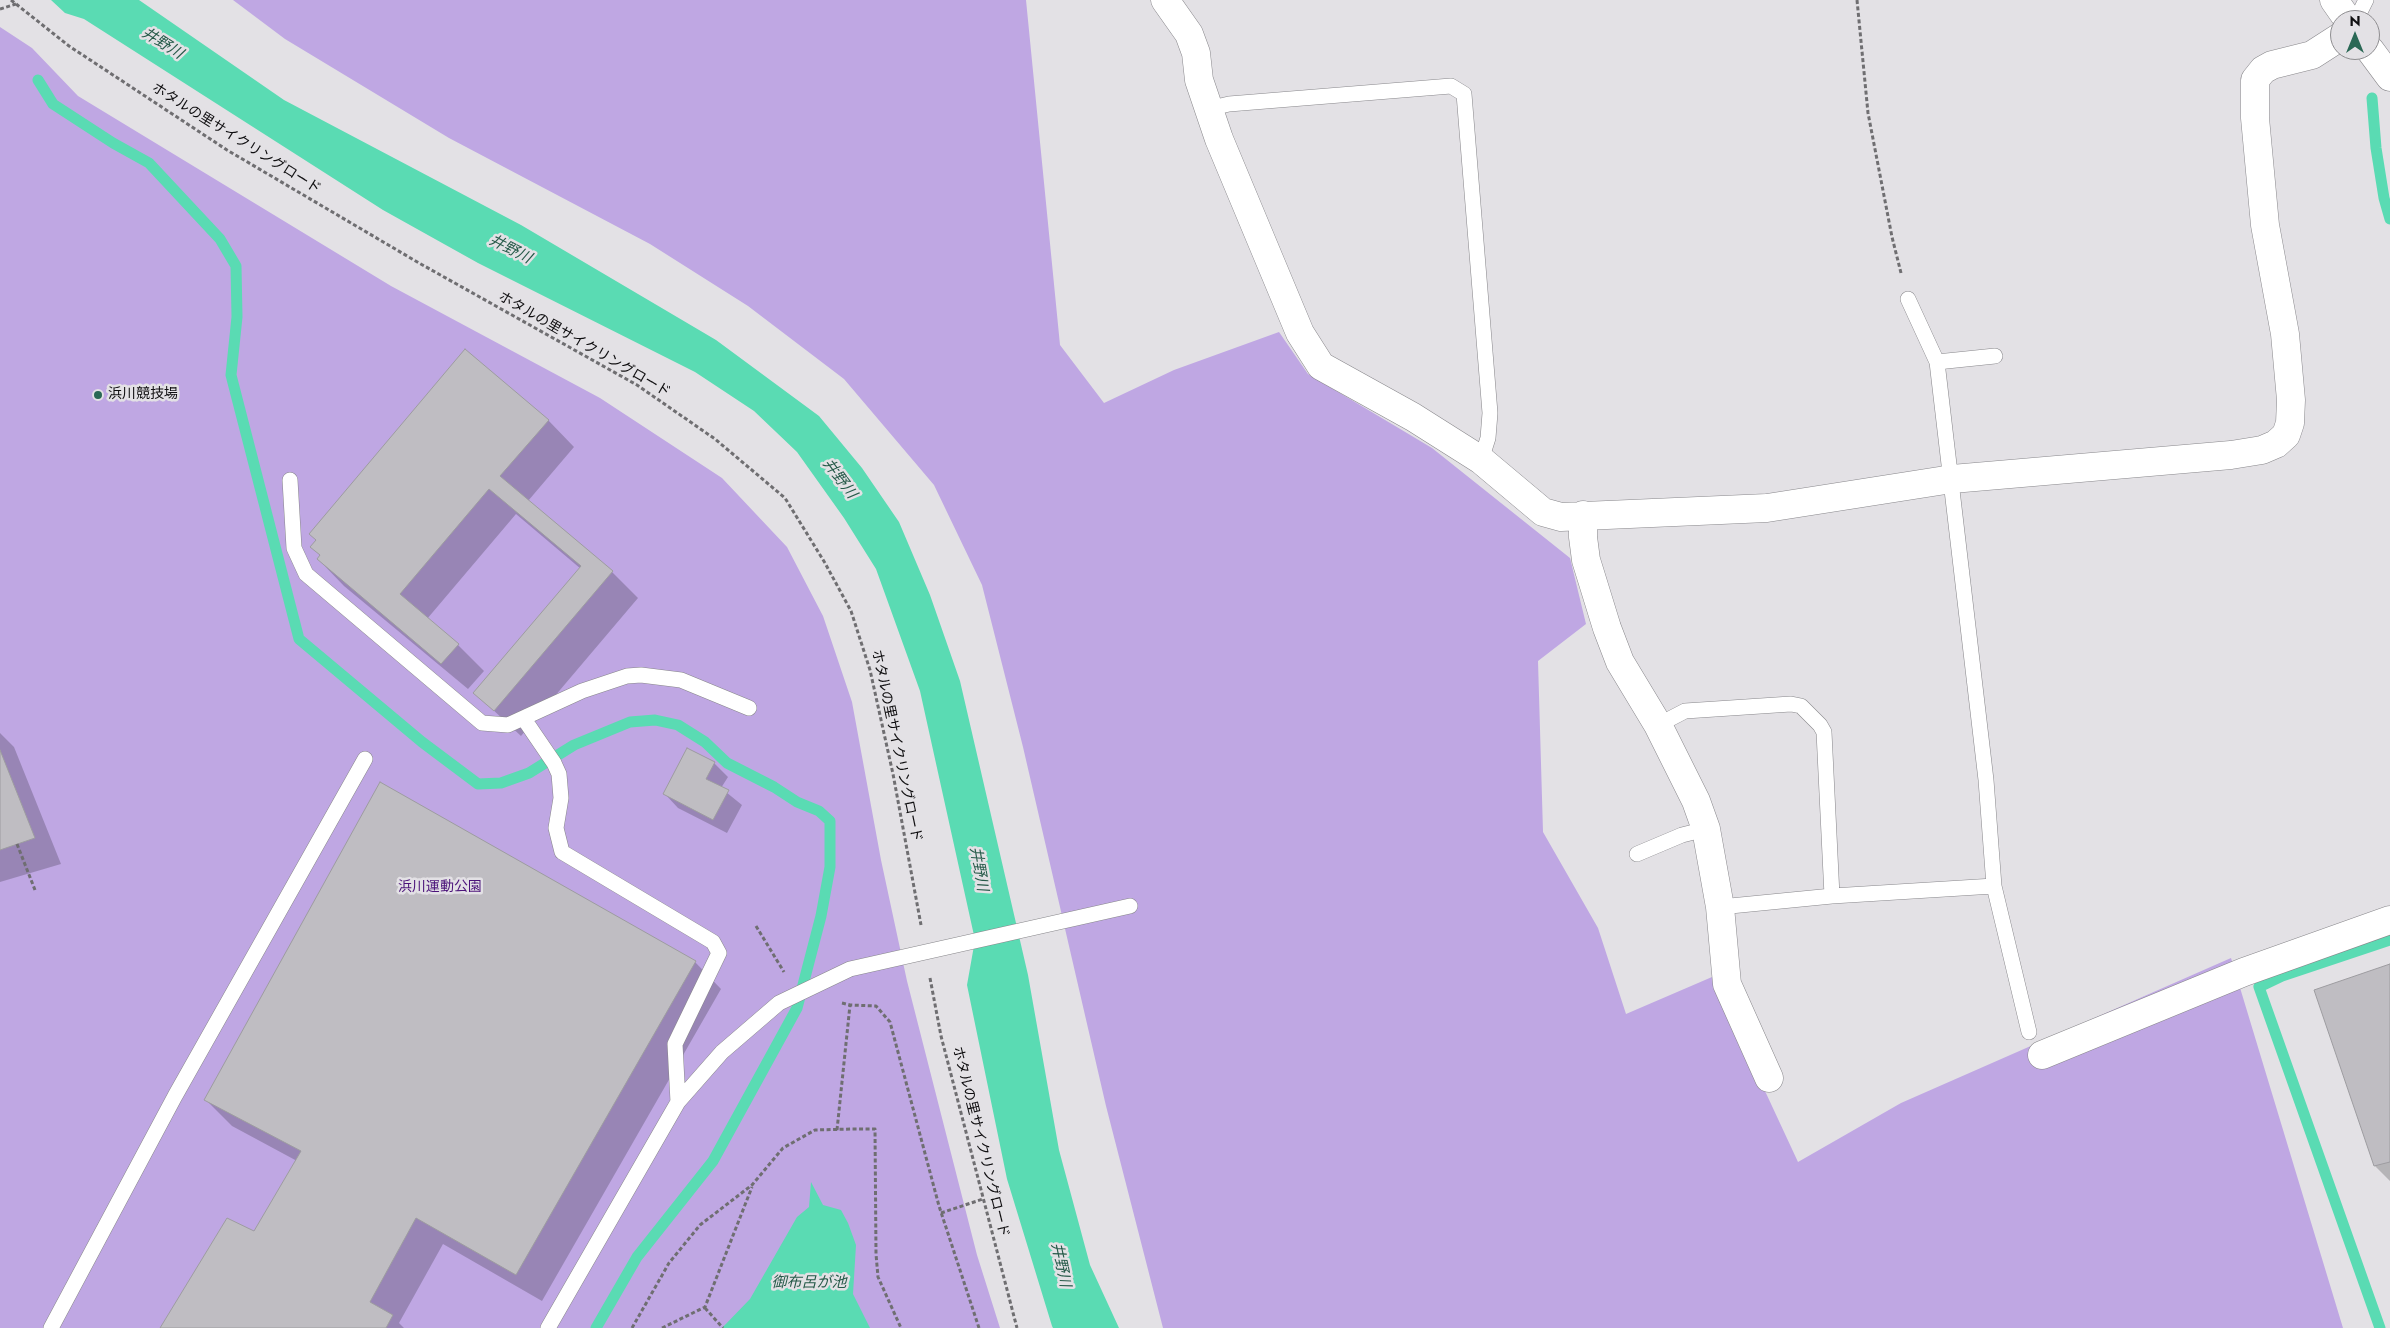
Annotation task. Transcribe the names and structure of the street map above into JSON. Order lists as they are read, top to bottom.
{
  "streets": {
    "path": ["ホタルの里サイクリングロード"]
  },
  "water": ["井野川", "御布呂が池"],
  "parks": ["浜川運動公園"],
  "places": ["浜川競技場"],
  "north": "top"
}
